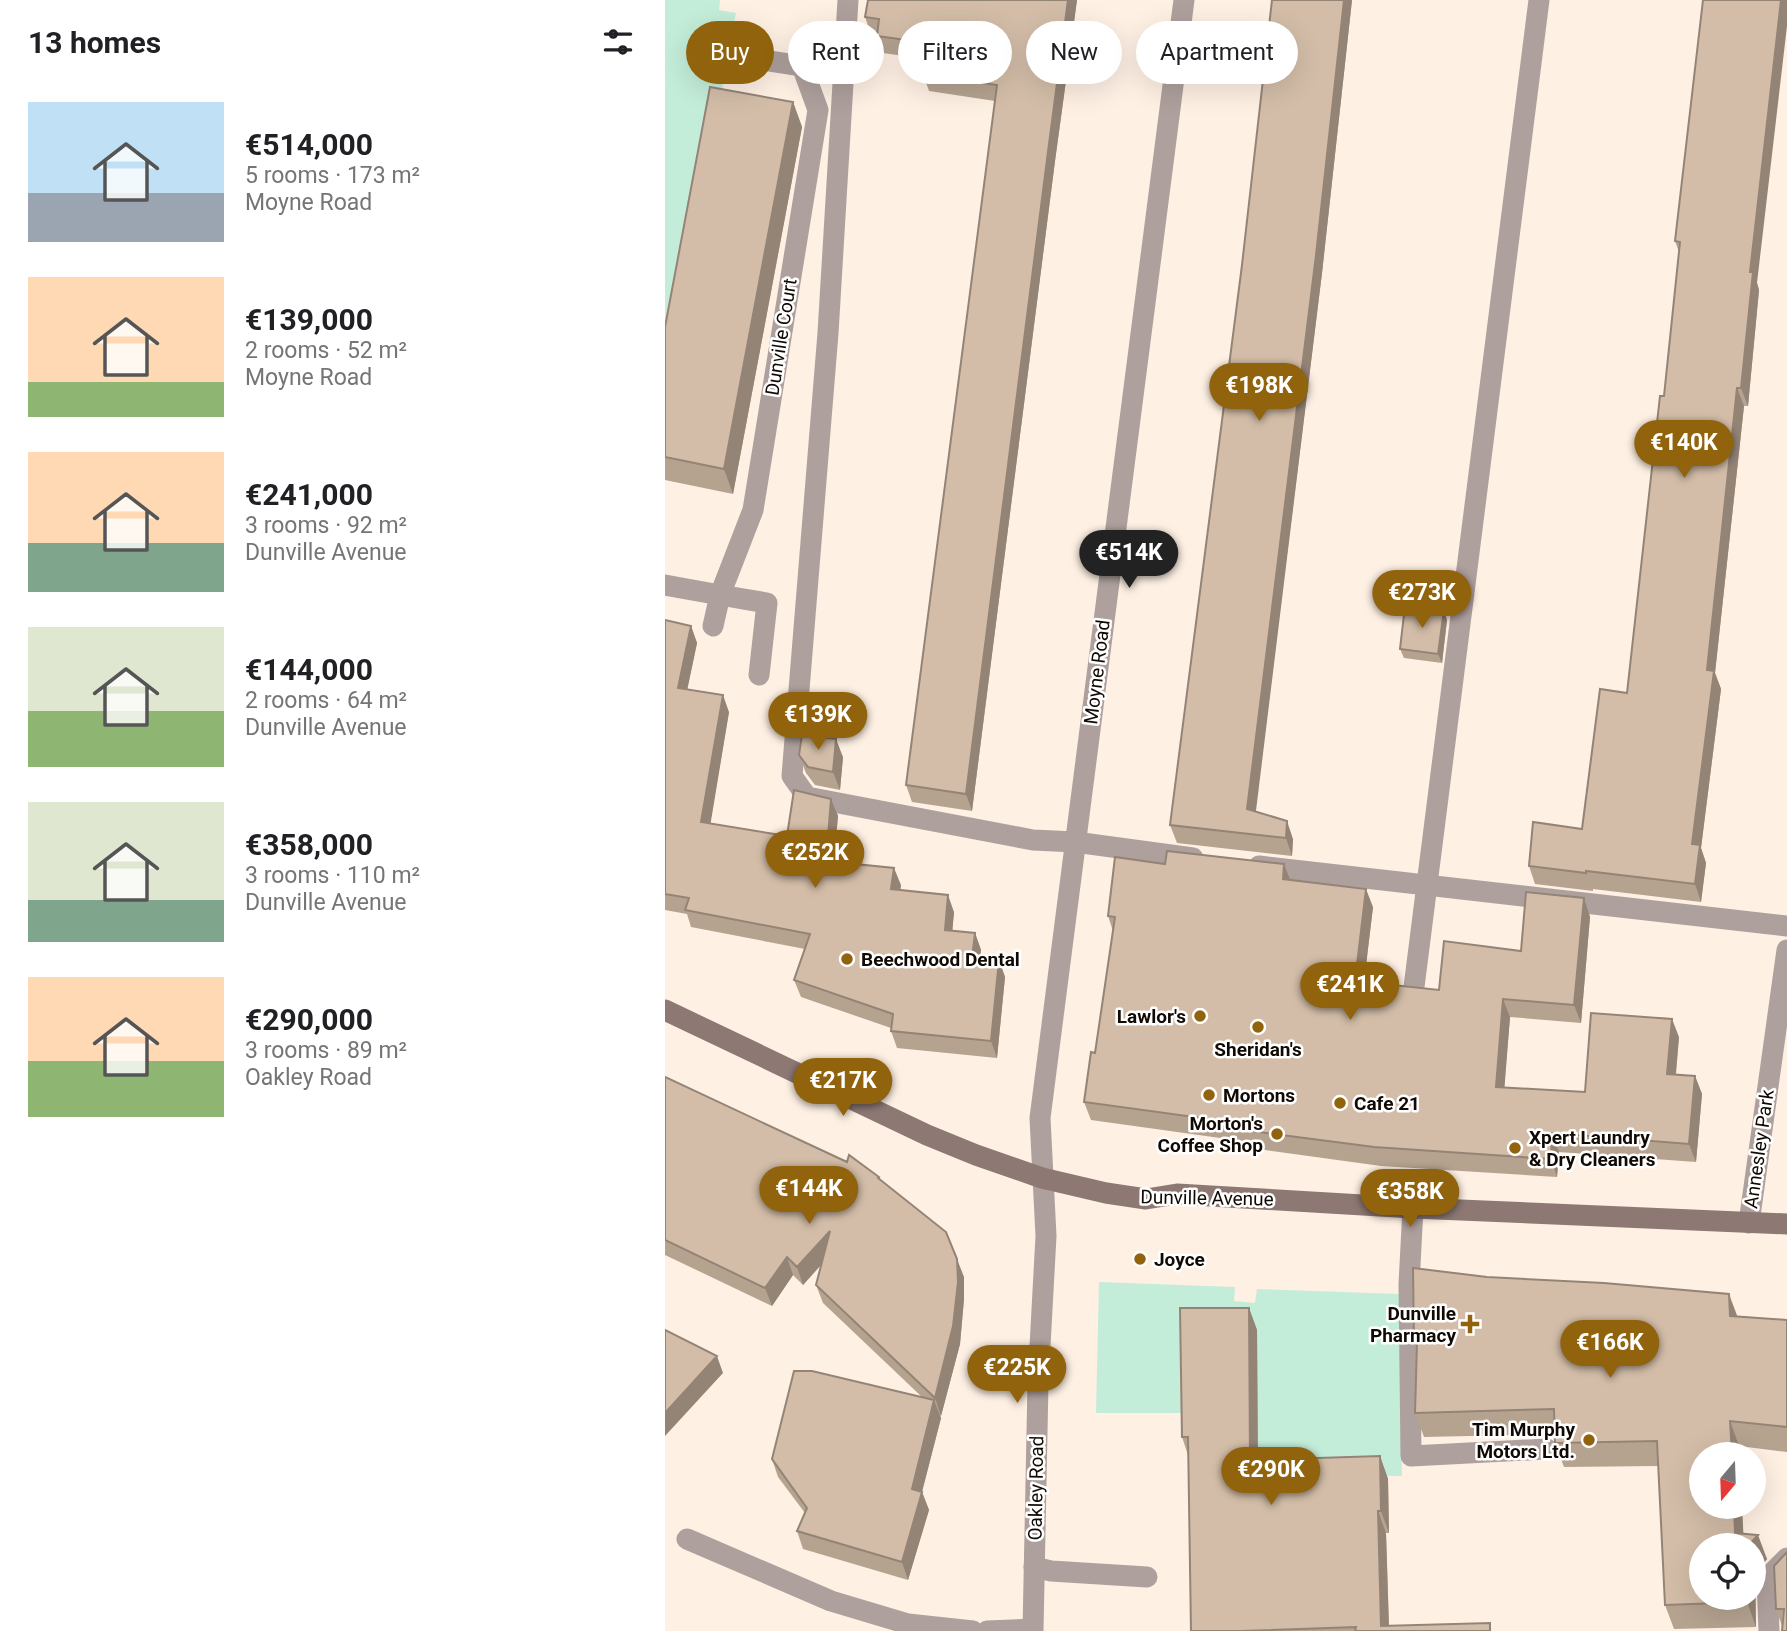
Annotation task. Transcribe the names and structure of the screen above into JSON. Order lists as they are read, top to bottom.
{
  "streets": {
    "street": [
      "Dunville Court",
      "Moyne Road",
      "Annesley Park",
      "Dunville Avenue",
      "Oakley Road"
    ]
  },
  "crossings": [
    ["Moyne Road", "Dunville Avenue"],
    ["Moyne Road", "Oakley Road"],
    ["Annesley Park", "Dunville Avenue"],
    ["Dunville Avenue", "Oakley Road"]
  ],
  "places": {
    "other": [
      "Beechwood Dental",
      "Lawlor's",
      "Sheridan's",
      "Mortons",
      "Cafe 21",
      "Morton's Coffee Shop",
      "Xpert Laundry & Dry Cleaners",
      "Joyce",
      "Tim Murphy Motors Ltd."
    ],
    "health": ["Dunville Pharmacy"]
  },
  "north": "bottom",
  "page": {
    "heading": "13 homes",
    "chip": [
      "Buy",
      "Rent",
      "Filters",
      "New",
      "Apartment"
    ],
    "list": [
      {
        "name": "€514,000",
        "note": "5 rooms · 173 m² · Moyne Road"
      },
      {
        "name": "€139,000",
        "note": "2 rooms · 52 m² · Moyne Road"
      },
      {
        "name": "€241,000",
        "note": "3 rooms · 92 m² · Dunville Avenue"
      },
      {
        "name": "€144,000",
        "note": "2 rooms · 64 m² · Dunville Avenue"
      },
      {
        "name": "€358,000",
        "note": "3 rooms · 110 m² · Dunville Avenue"
      },
      {
        "name": "€290,000",
        "note": "3 rooms · 89 m² · Oakley Road"
      }
    ],
    "price": [
      "€198K",
      "€140K",
      "€514K",
      "€273K",
      "€139K",
      "€252K",
      "€241K",
      "€217K",
      "€144K",
      "€358K",
      "€166K",
      "€225K",
      "€290K"
    ]
  }
}
